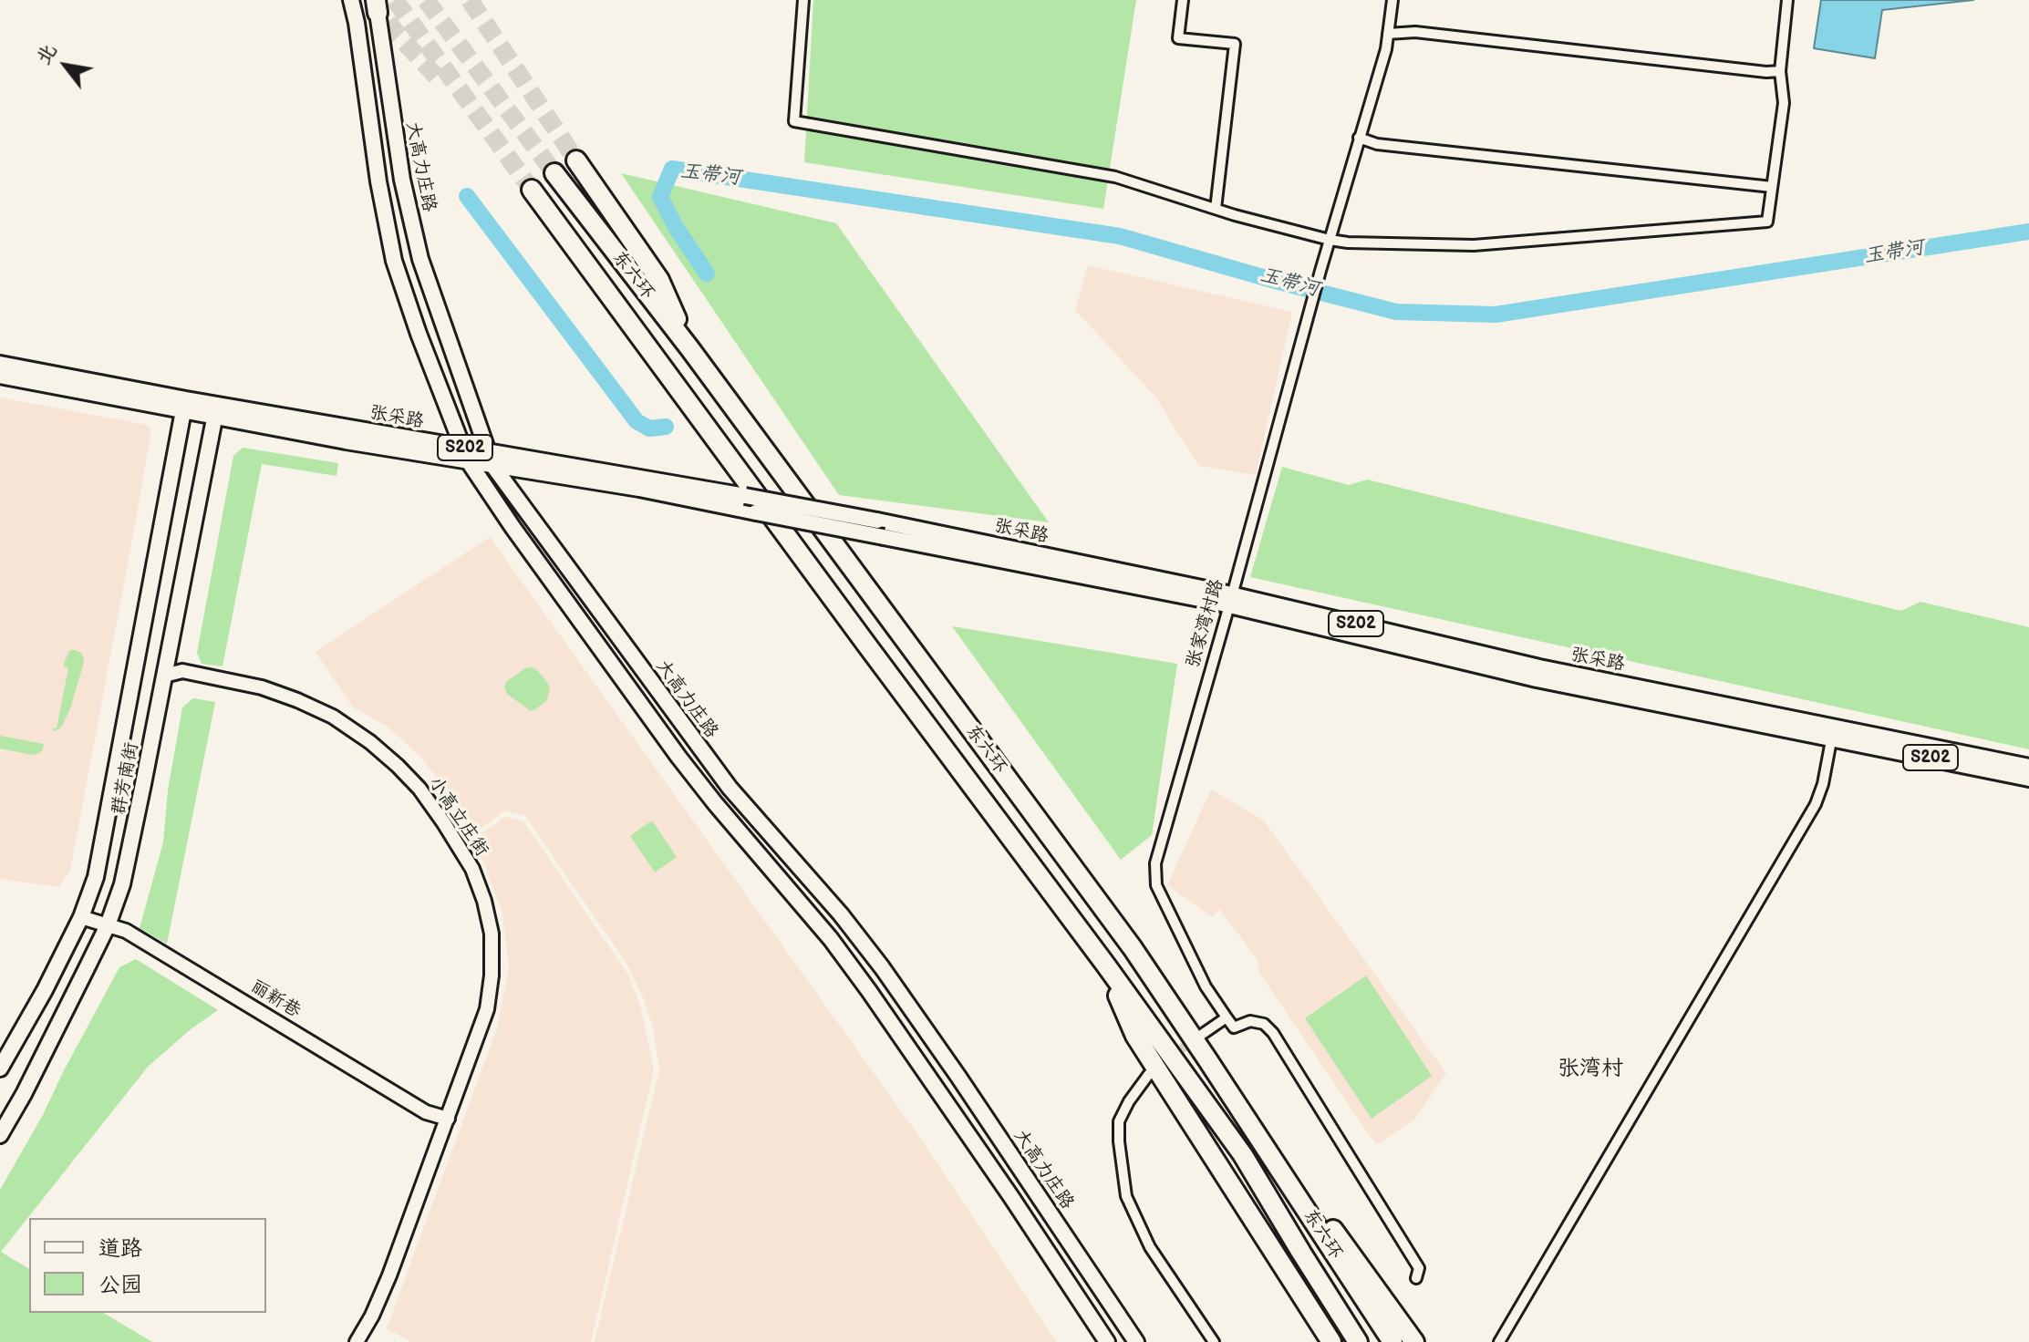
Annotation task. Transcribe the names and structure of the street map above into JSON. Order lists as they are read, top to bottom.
{
  "streets": {
    "highway": ["东六环"],
    "main road": [
      "大高力庄路",
      "张采路",
      "S202",
      "群芳南街"
    ],
    "street": ["张家湾村路", "小高立庄街", "丽新巷"]
  },
  "crossings": [
    ["大高力庄路", "张采路"],
    ["张采路", "张家湾村路"],
    ["张采路", "群芳南街"],
    ["群芳南街", "小高立庄街"],
    ["群芳南街", "丽新巷"],
    ["小高立庄街", "丽新巷"]
  ],
  "districts": ["张湾村"],
  "water": ["玉带河"],
  "legend": ["道路", "公园"],
  "north": "top left"
}
